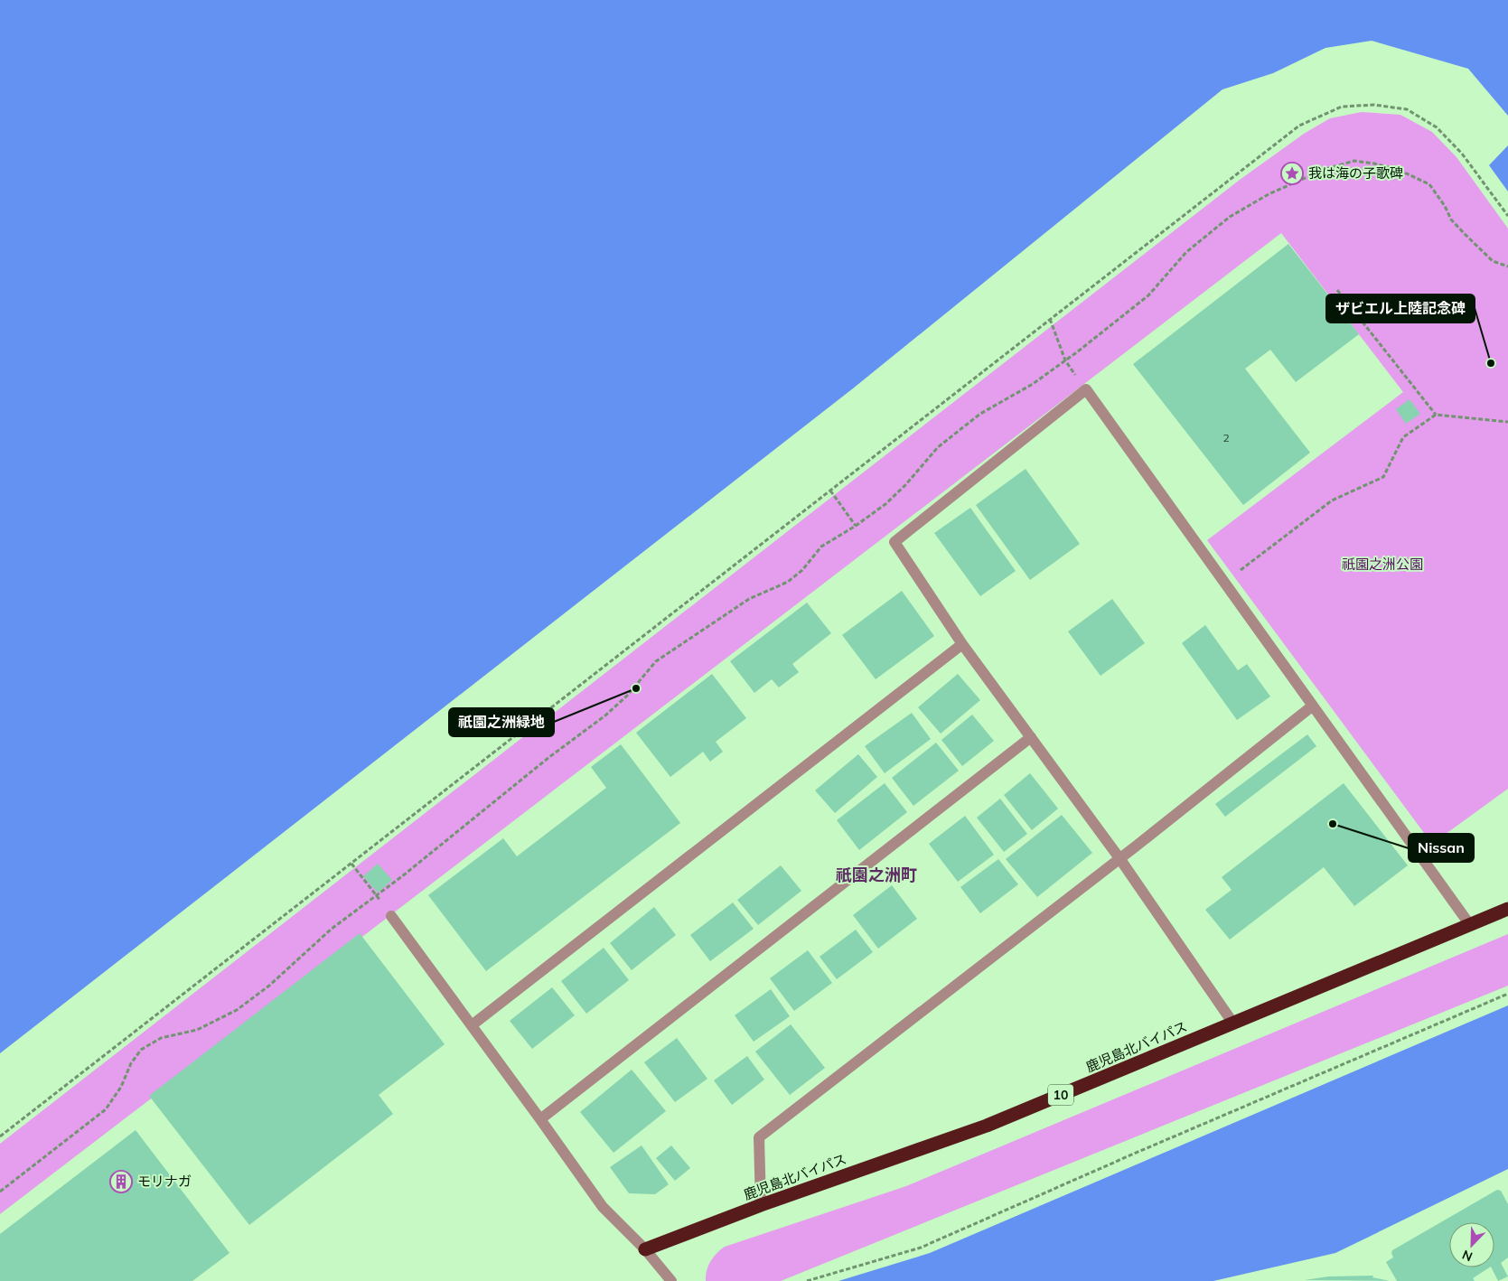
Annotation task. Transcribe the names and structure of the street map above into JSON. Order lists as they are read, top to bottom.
{
  "streets": {
    "highway": ["鹿児島北バイパス", "10"]
  },
  "districts": ["祇園之洲町"],
  "parks": ["祇園之洲公園"],
  "places": {
    "place": ["我は海の子歌碑"],
    "other": ["ザビエル上陸記念碑", "祇園之洲緑地", "Nissan"],
    "building": ["モリナガ"]
  },
  "house_numbers": ["2"],
  "north": "bottom left"
}
